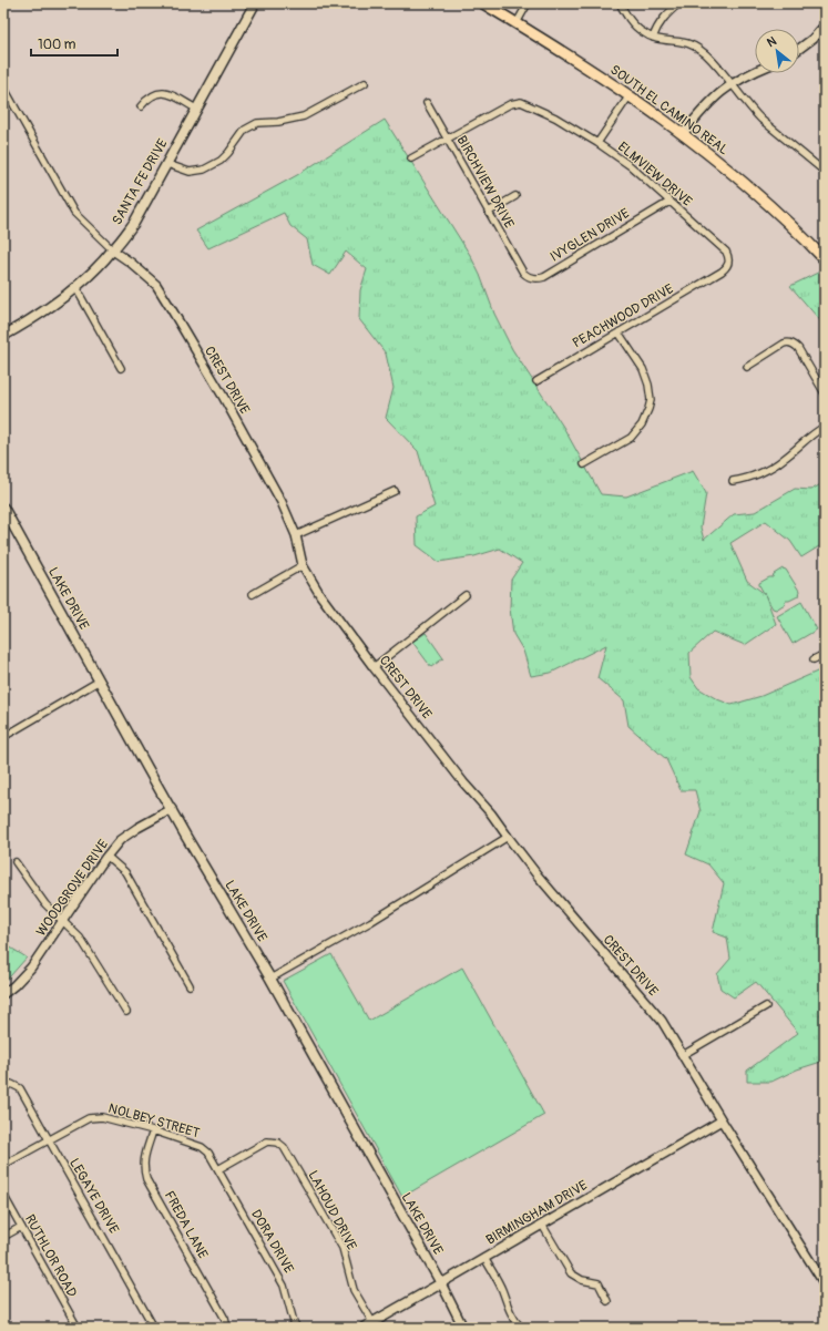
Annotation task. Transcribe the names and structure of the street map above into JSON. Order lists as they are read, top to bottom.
{
  "streets": {
    "main road": [
      "SOUTH EL CAMINO REAL",
      "SANTA FE DRIVE",
      "LAKE DRIVE",
      "BIRMINGHAM DRIVE"
    ],
    "street": [
      "ELMVIEW DRIVE",
      "BIRCHVIEW DRIVE",
      "IVYGLEN DRIVE",
      "PEACHWOOD DRIVE",
      "CREST DRIVE",
      "WOODGROVE DRIVE",
      "NOLBEY STREET",
      "LEGAYE DRIVE",
      "LAHOUD DRIVE",
      "FREDA LANE",
      "DORA DRIVE",
      "RUTHLOR ROAD"
    ]
  },
  "crossings": [
    ["ELMVIEW DRIVE", "BIRCHVIEW DRIVE"],
    ["ELMVIEW DRIVE", "IVYGLEN DRIVE"],
    ["ELMVIEW DRIVE", "PEACHWOOD DRIVE"],
    ["SANTA FE DRIVE", "CREST DRIVE"],
    ["BIRCHVIEW DRIVE", "IVYGLEN DRIVE"],
    ["CREST DRIVE", "BIRMINGHAM DRIVE"],
    ["LAKE DRIVE", "WOODGROVE DRIVE"],
    ["LAKE DRIVE", "BIRMINGHAM DRIVE"],
    ["NOLBEY STREET", "LEGAYE DRIVE"],
    ["NOLBEY STREET", "LAHOUD DRIVE"],
    ["NOLBEY STREET", "FREDA LANE"],
    ["NOLBEY STREET", "DORA DRIVE"],
    ["LAHOUD DRIVE", "BIRMINGHAM DRIVE"],
    ["LAHOUD DRIVE", "DORA DRIVE"]
  ],
  "scale_bar": "100 m",
  "north": "top left"
}
